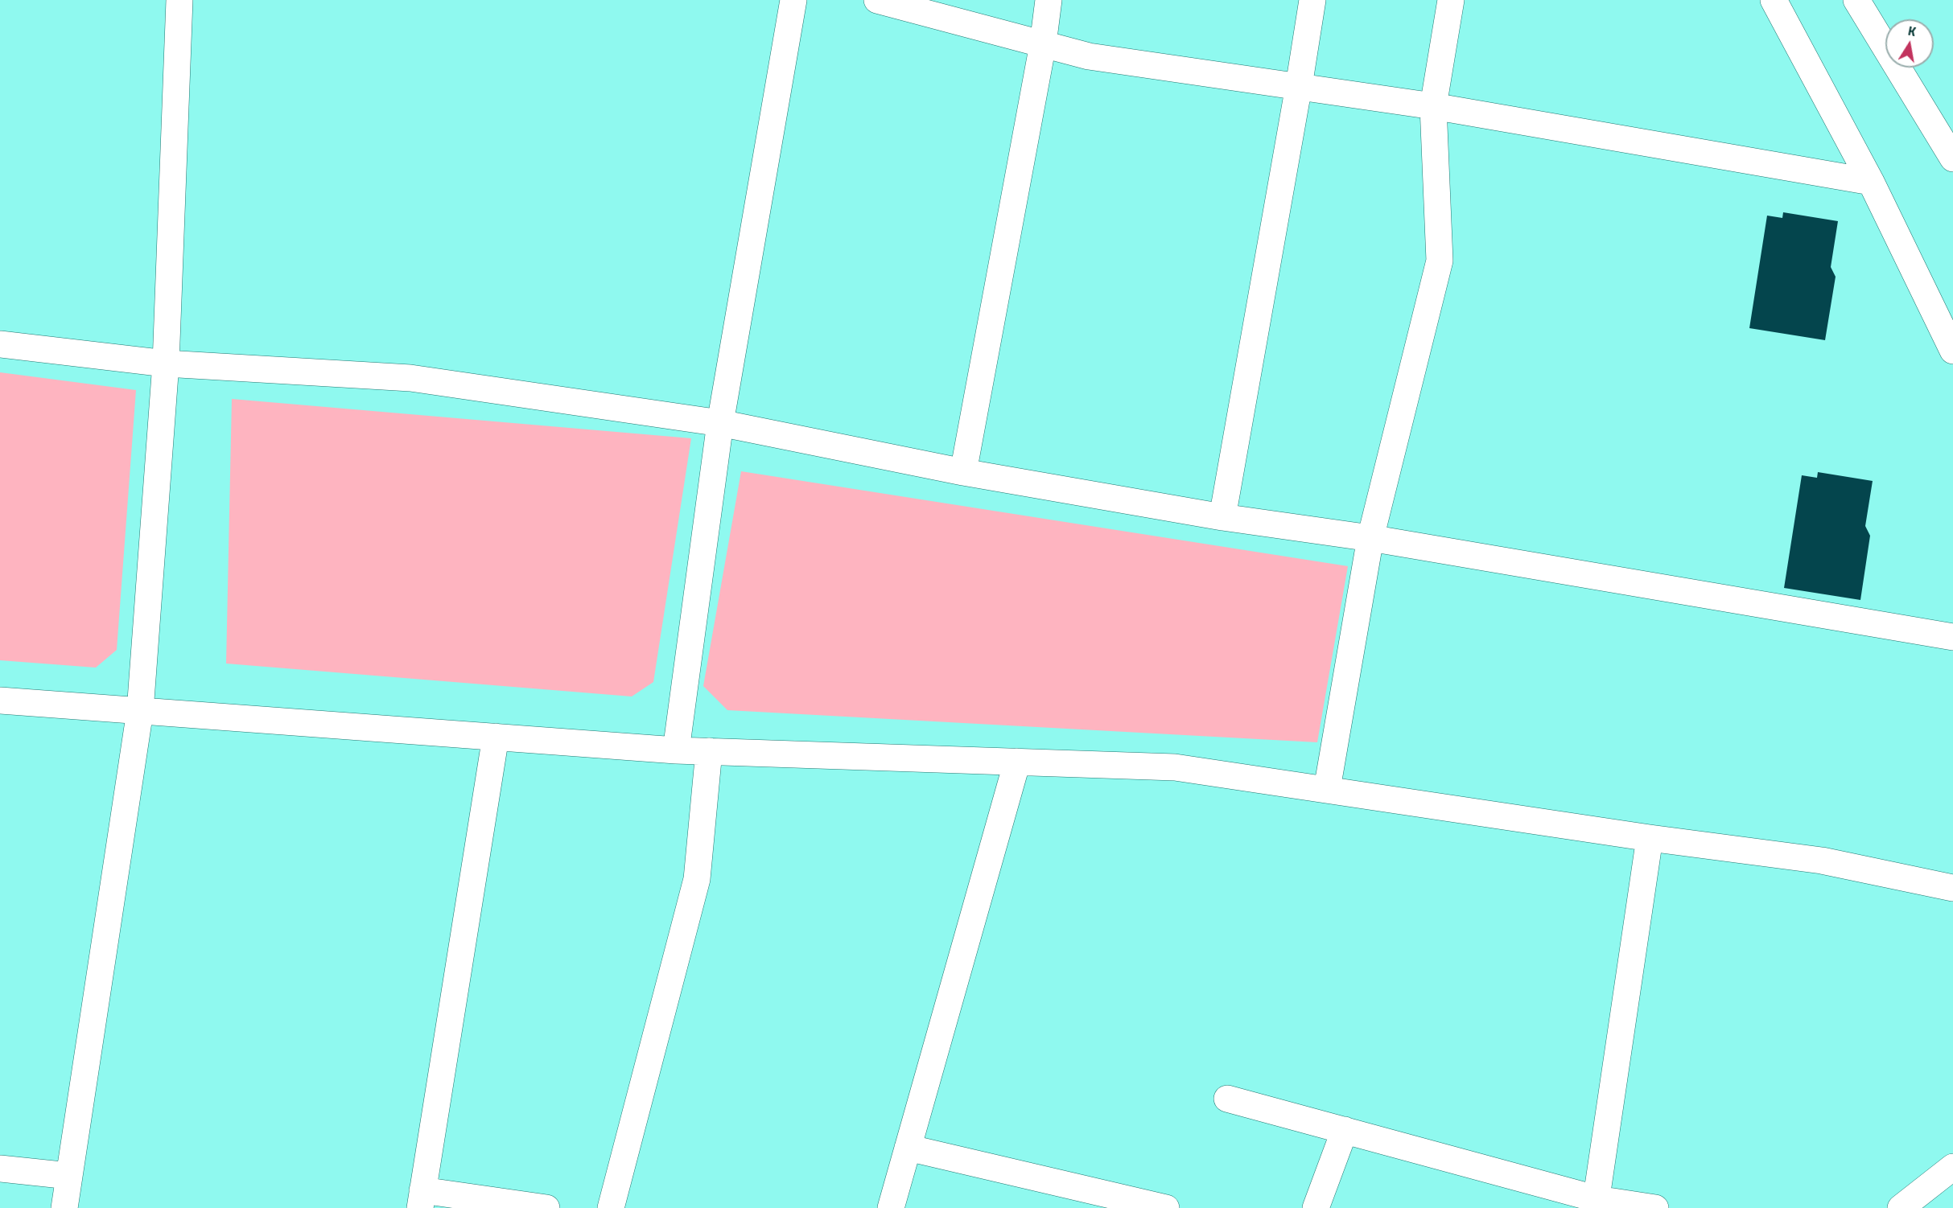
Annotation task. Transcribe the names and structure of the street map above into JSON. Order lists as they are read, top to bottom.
{
  "north": "top"
}
